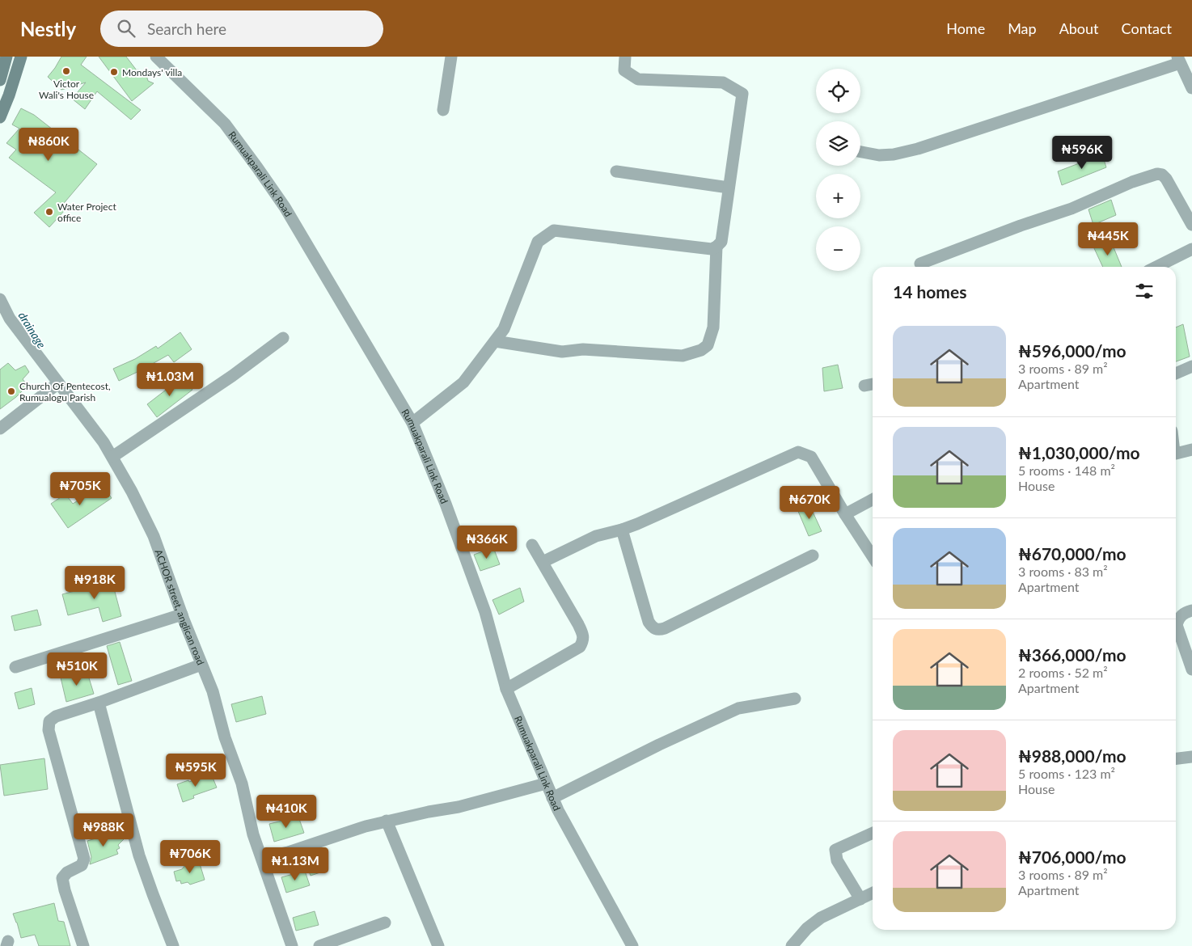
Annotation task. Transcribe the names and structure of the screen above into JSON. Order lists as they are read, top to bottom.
{
  "streets": {
    "street": ["Rumuakparali Link Road", "ACHOR street, anglican road"]
  },
  "water": ["drainage"],
  "places": [
    "Victor Wali's House",
    "Mondays' villa",
    "Water Project office",
    "Church Of Pentecost, Rumualogu Parish"
  ],
  "page": {
    "header": "Nestly",
    "search": "Search here",
    "nav": [
      "Home",
      "Map",
      "About",
      "Contact"
    ],
    "map_buttons": ["+", "−"],
    "price": [
      "₦860K",
      "₦596K",
      "₦445K",
      "₦1.03M",
      "₦705K",
      "₦670K",
      "₦366K",
      "₦918K",
      "₦510K",
      "₦595K",
      "₦410K",
      "₦988K",
      "₦706K",
      "₦1.13M"
    ],
    "heading": "14 homes",
    "list": [
      {
        "name": "₦596,000/mo",
        "note": "3 rooms · 89 m² · Apartment"
      },
      {
        "name": "₦1,030,000/mo",
        "note": "5 rooms · 148 m² · House"
      },
      {
        "name": "₦670,000/mo",
        "note": "3 rooms · 83 m² · Apartment"
      },
      {
        "name": "₦366,000/mo",
        "note": "2 rooms · 52 m² · Apartment"
      },
      {
        "name": "₦988,000/mo",
        "note": "5 rooms · 123 m² · House"
      },
      {
        "name": "₦706,000/mo",
        "note": "3 rooms · 89 m² · Apartment"
      }
    ]
  }
}
